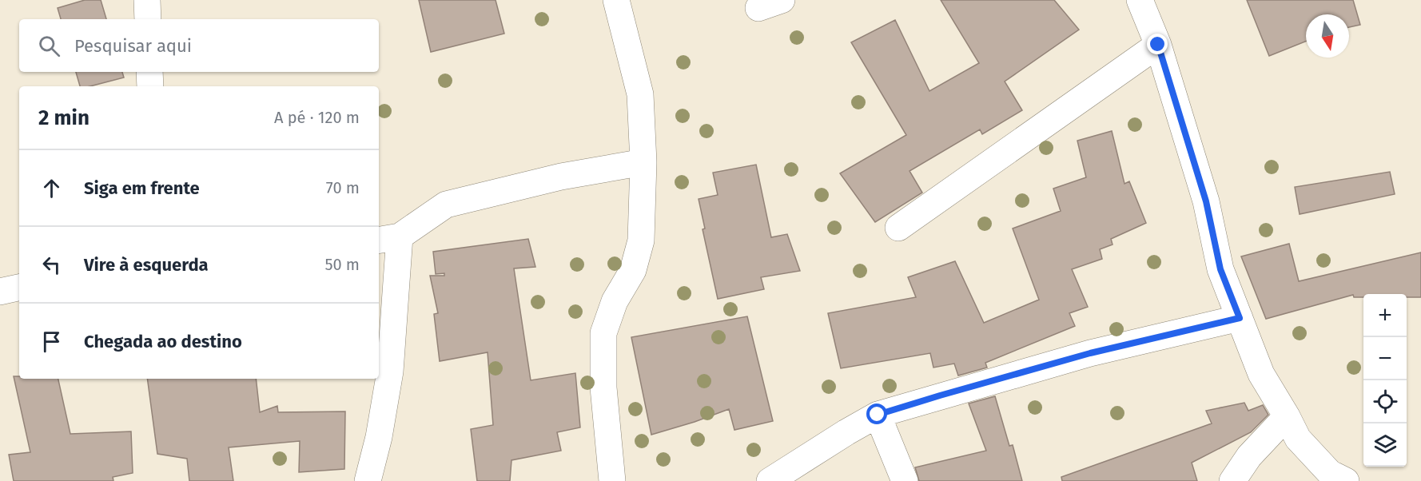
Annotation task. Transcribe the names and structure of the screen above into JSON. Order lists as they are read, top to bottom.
{
  "north": "bottom",
  "page": {
    "search": "Pesquisar aqui",
    "heading": ["2 min", "A pé · 120 m"],
    "list": [
      ["Siga em frente", "70 m"],
      ["Vire à esquerda", "50 m"],
      "Chegada ao destino"
    ],
    "map_buttons": ["+", "−"]
  }
}
